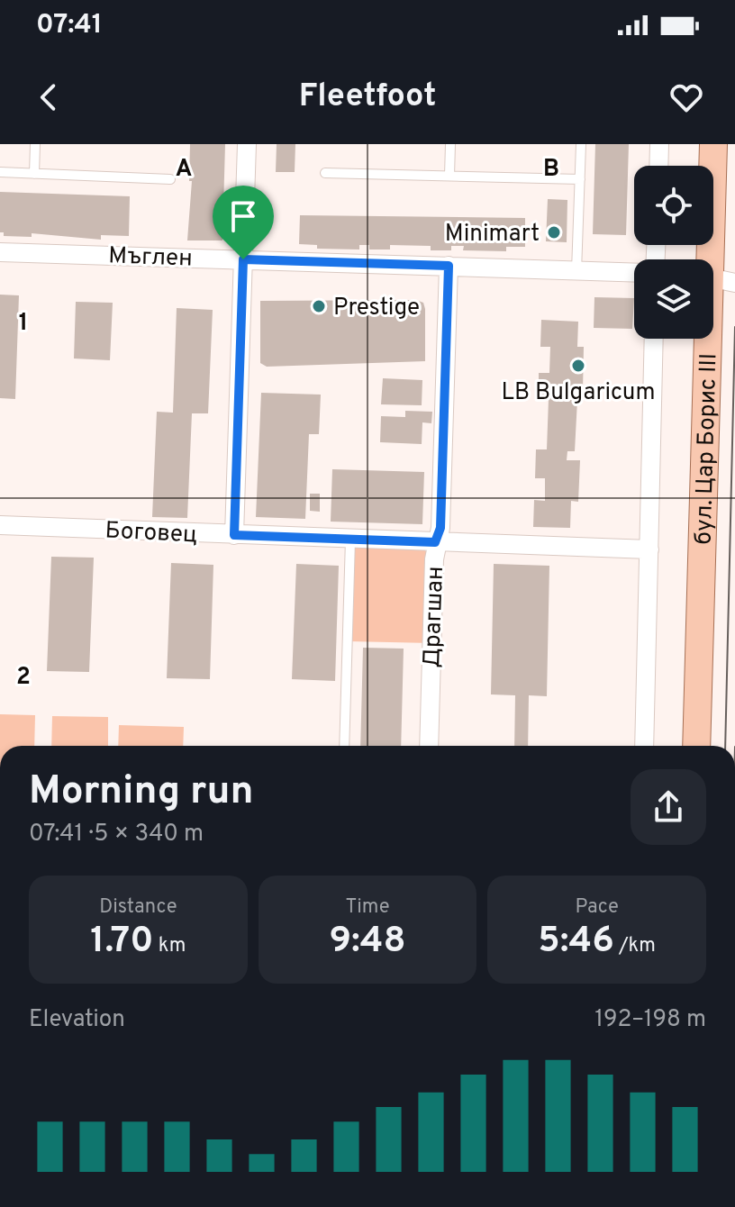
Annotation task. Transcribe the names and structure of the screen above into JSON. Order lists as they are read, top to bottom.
{
  "streets": {
    "main road": ["бул. Цар Борис III"],
    "street": ["Мъглен", "Боговец", "Драгшан"]
  },
  "crossings": [
    ["Мъглен", "Драгшан"],
    ["Боговец", "Драгшан"]
  ],
  "places": ["Minimart", "Prestige", "LB Bulgaricum"],
  "page": {
    "status": "07:41",
    "header": "Fleetfoot",
    "heading": ["Morning run", "07:41 · 5 × 340 m"],
    "stats": [
      ["Distance", "1.70 km"],
      ["Time", "9:48"],
      ["Pace", "5:46 /km"]
    ],
    "chart": ["Elevation", "192–198 m"]
  },
  "grid": {
    "columns": ["A", "B"],
    "rows": ["1", "2"]
  }
}
